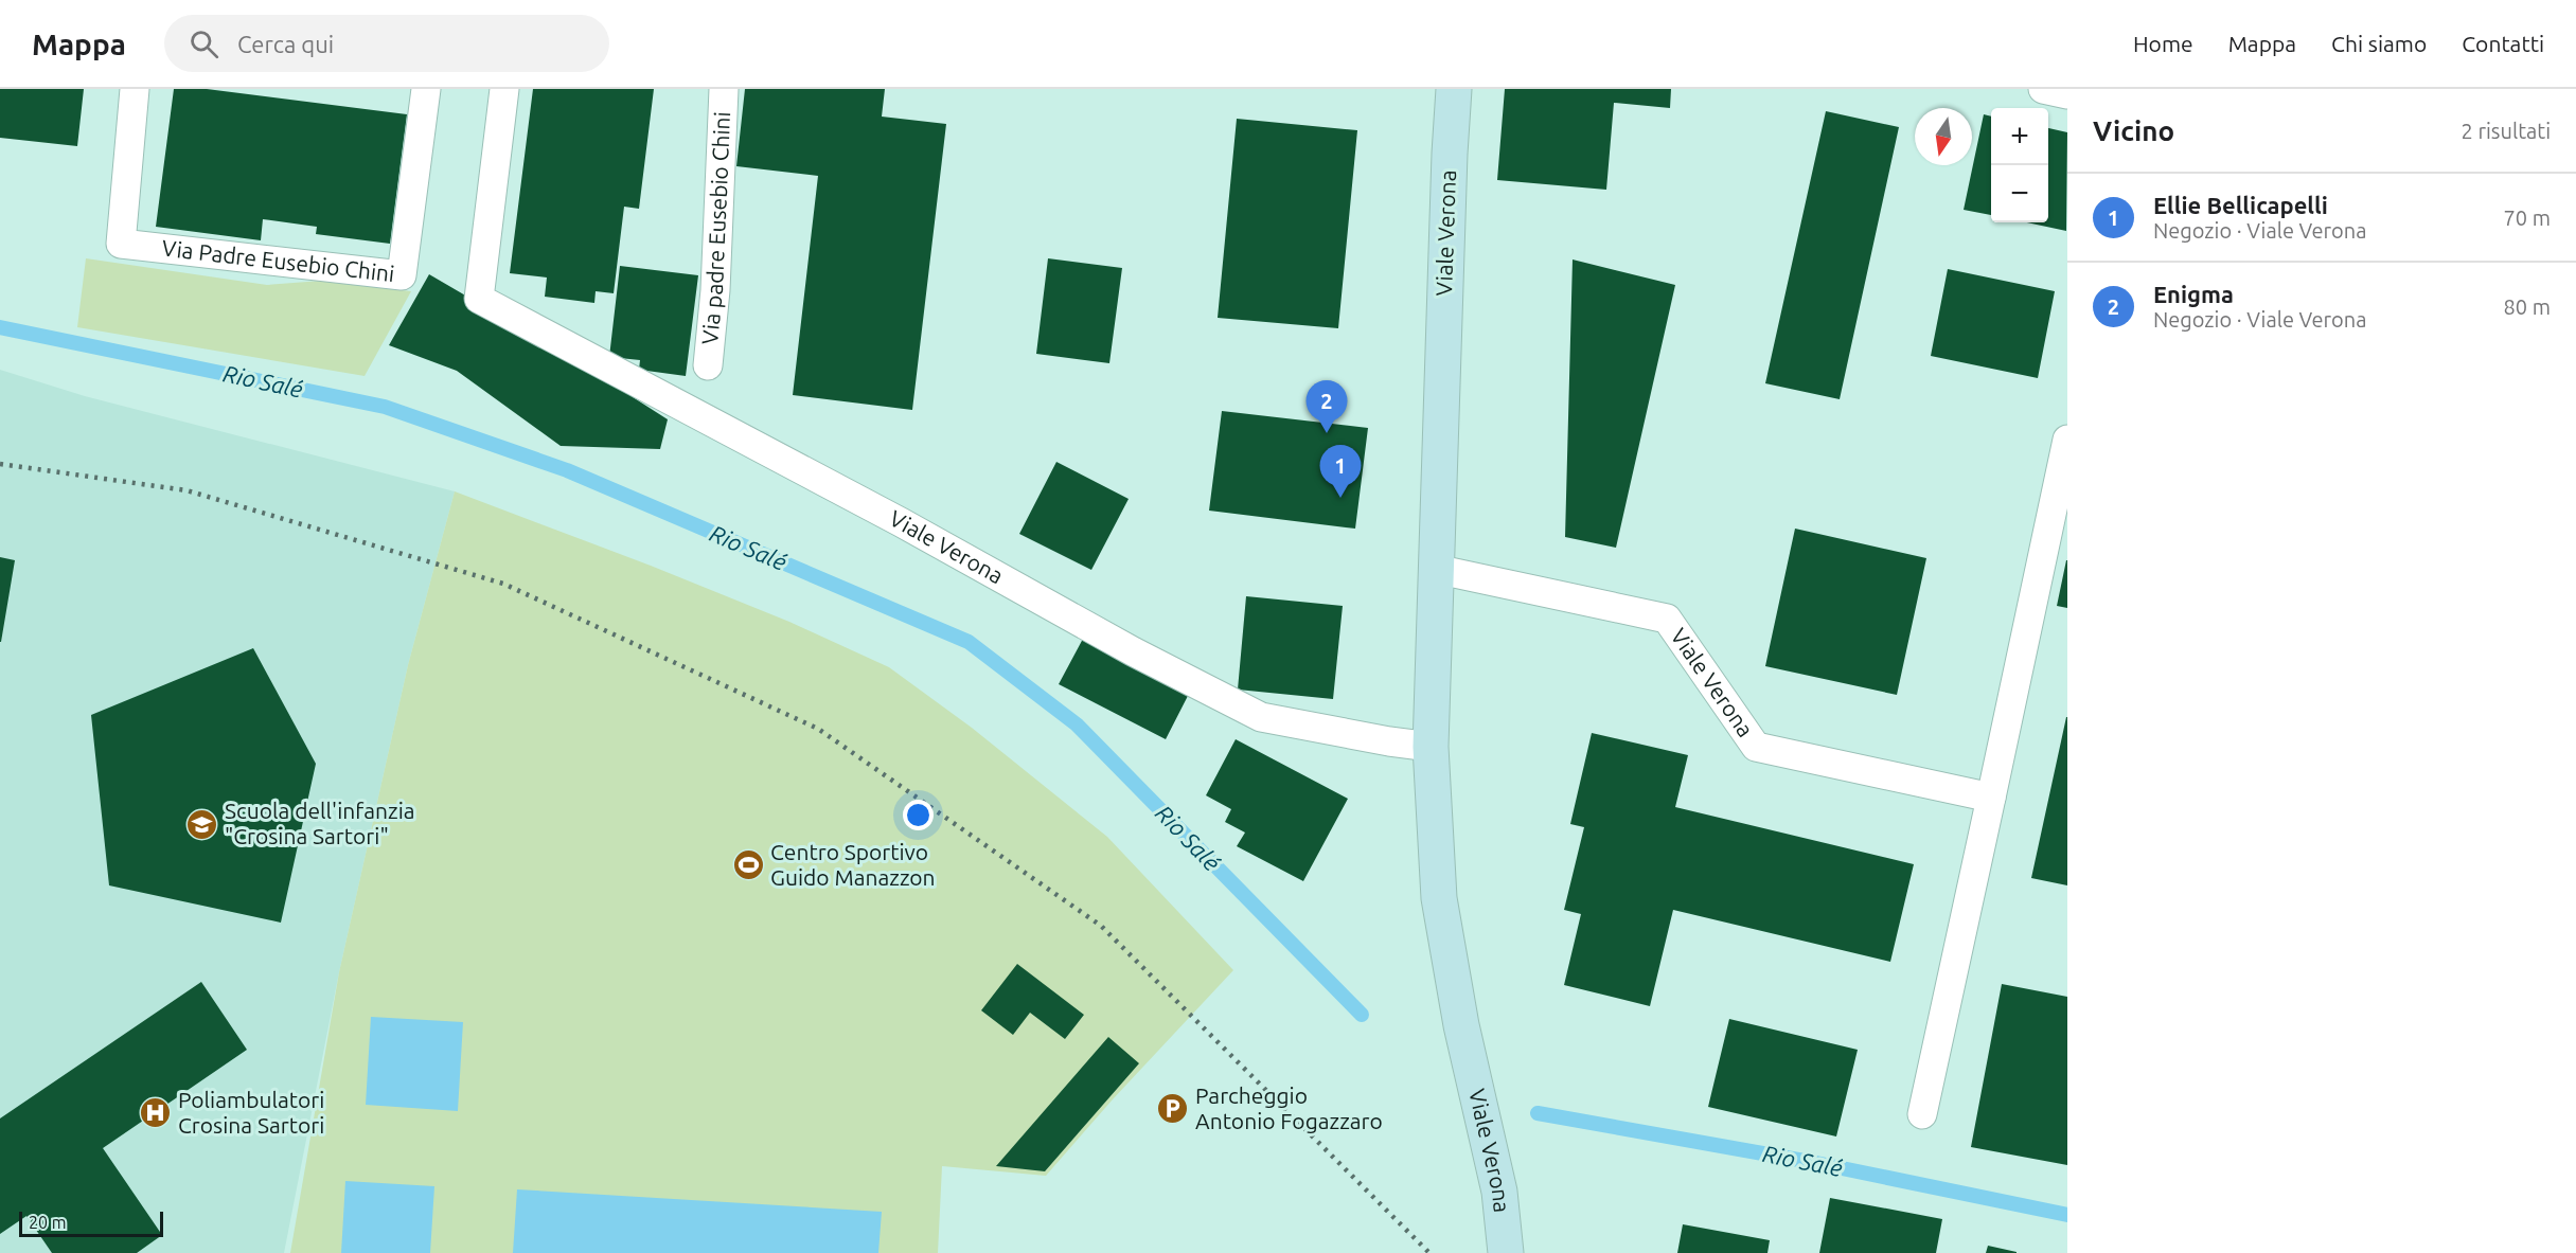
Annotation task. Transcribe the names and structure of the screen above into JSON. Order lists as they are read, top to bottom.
{
  "streets": {
    "main road": ["Viale Verona"],
    "lane": ["Via padre Eusebio Chini", "Via Padre Eusebio Chini"]
  },
  "water": ["Rio Salé"],
  "places": {
    "school or university": ["Scuola dell'infanzia \"Crosina Sartori\""],
    "sports": ["Centro Sportivo Guido Manazzon"],
    "parking": ["Parcheggio Antonio Fogazzaro"],
    "hospital": ["Poliambulatori Crosina Sartori"]
  },
  "scale_bar": "20 m",
  "north": "bottom",
  "page": {
    "header": "Mappa",
    "search": "Cerca qui",
    "nav": [
      "Home",
      "Mappa",
      "Chi siamo",
      "Contatti"
    ],
    "heading": ["Vicino", "2 risultati"],
    "map_buttons": ["+", "−"],
    "list": [
      {
        "mark": "1",
        "name": "Ellie Bellicapelli",
        "note": "Negozio · Viale Verona",
        "value": "70 m"
      },
      {
        "mark": "2",
        "name": "Enigma",
        "note": "Negozio · Viale Verona",
        "value": "80 m"
      }
    ],
    "pins": ["2", "1"],
    "scale": "20 m"
  }
}
